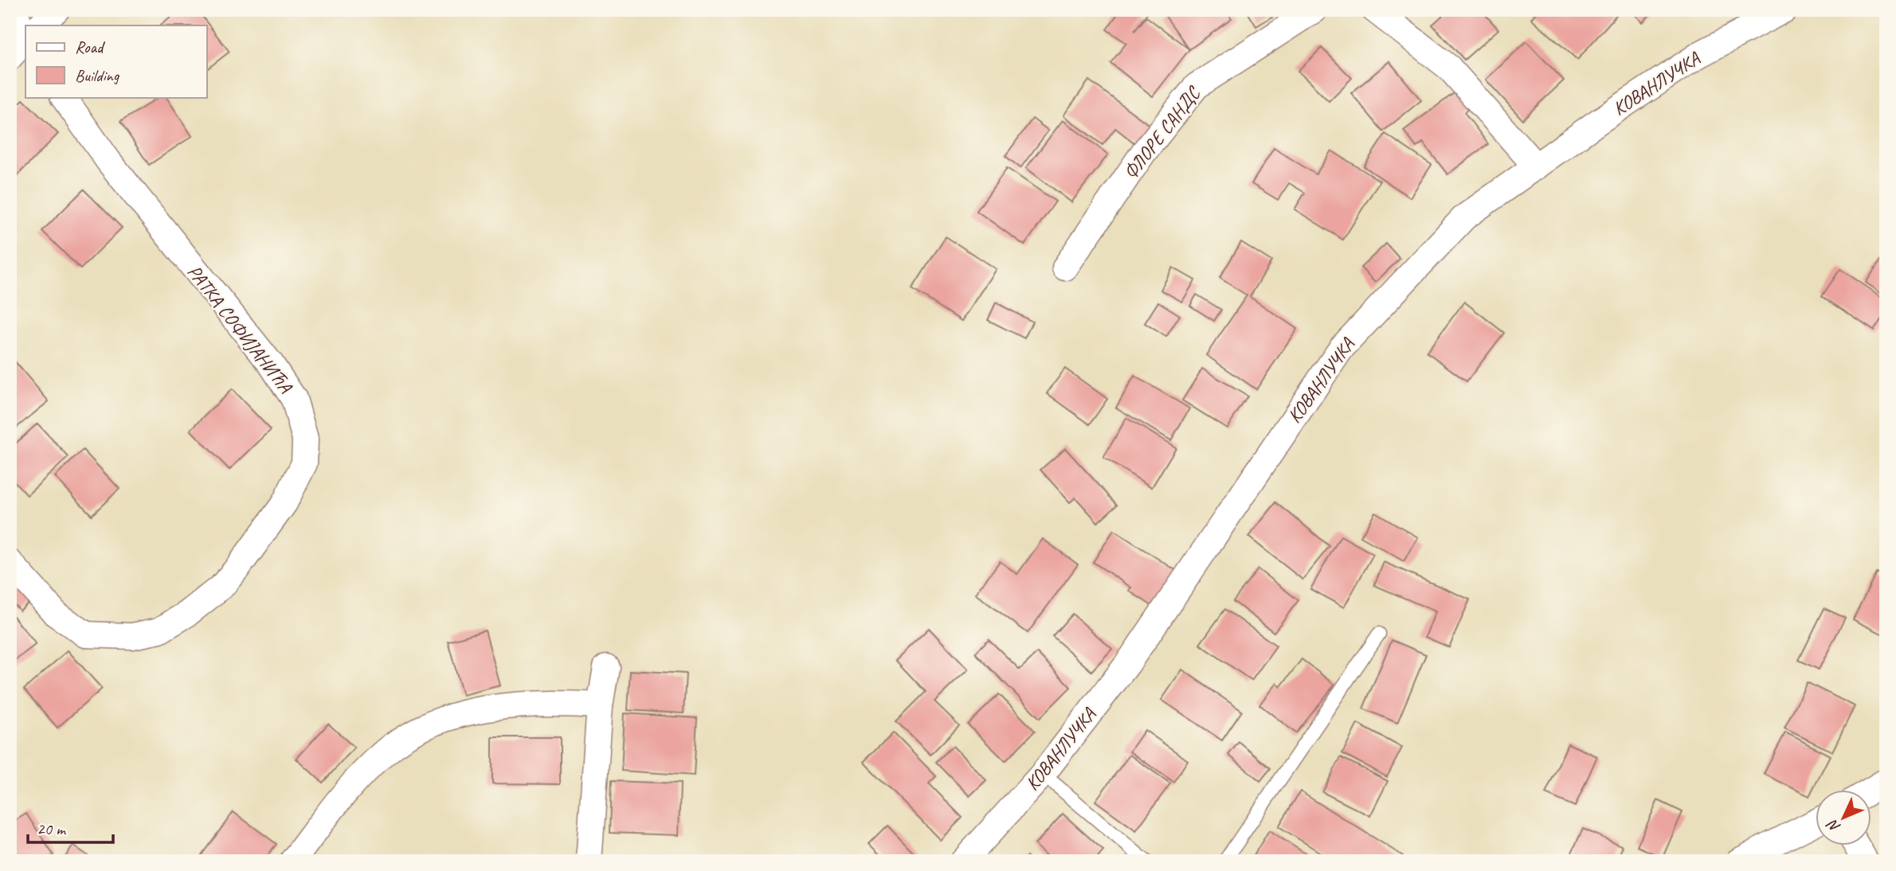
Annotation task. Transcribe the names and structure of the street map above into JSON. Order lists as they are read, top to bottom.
{
  "streets": {
    "street": ["КОВАНЛУЧКА", "ФЛОРЕ САНДС", "РАТКА СОФИЈАНИЋА"]
  },
  "legend": ["Road", "Building"],
  "scale_bar": "20 m",
  "north": "bottom left"
}
